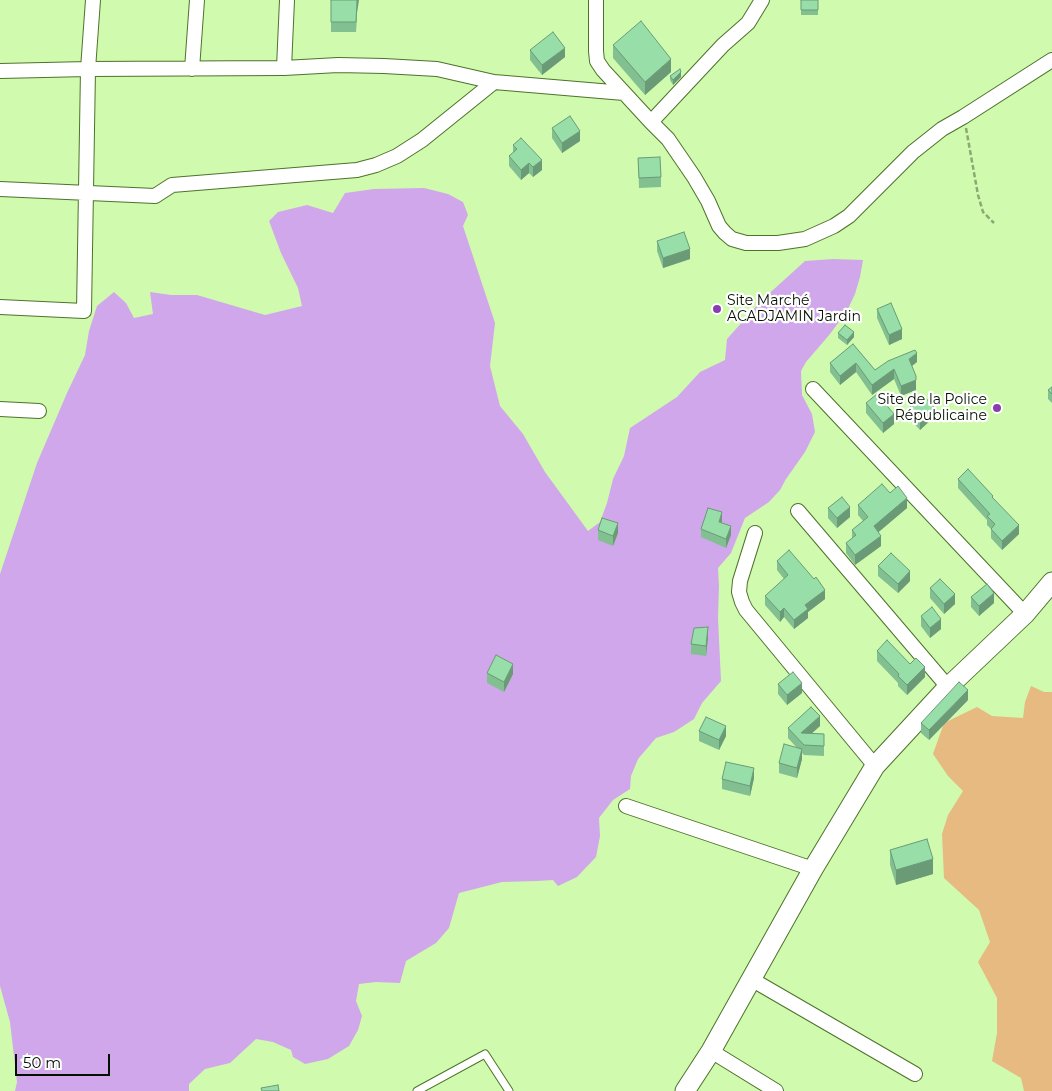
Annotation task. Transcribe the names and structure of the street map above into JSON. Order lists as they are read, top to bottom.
{
  "places": ["Site Marché ACADJAMIN Jardin", "Site de la Police Républicaine"],
  "scale_bar": "50 m"
}
